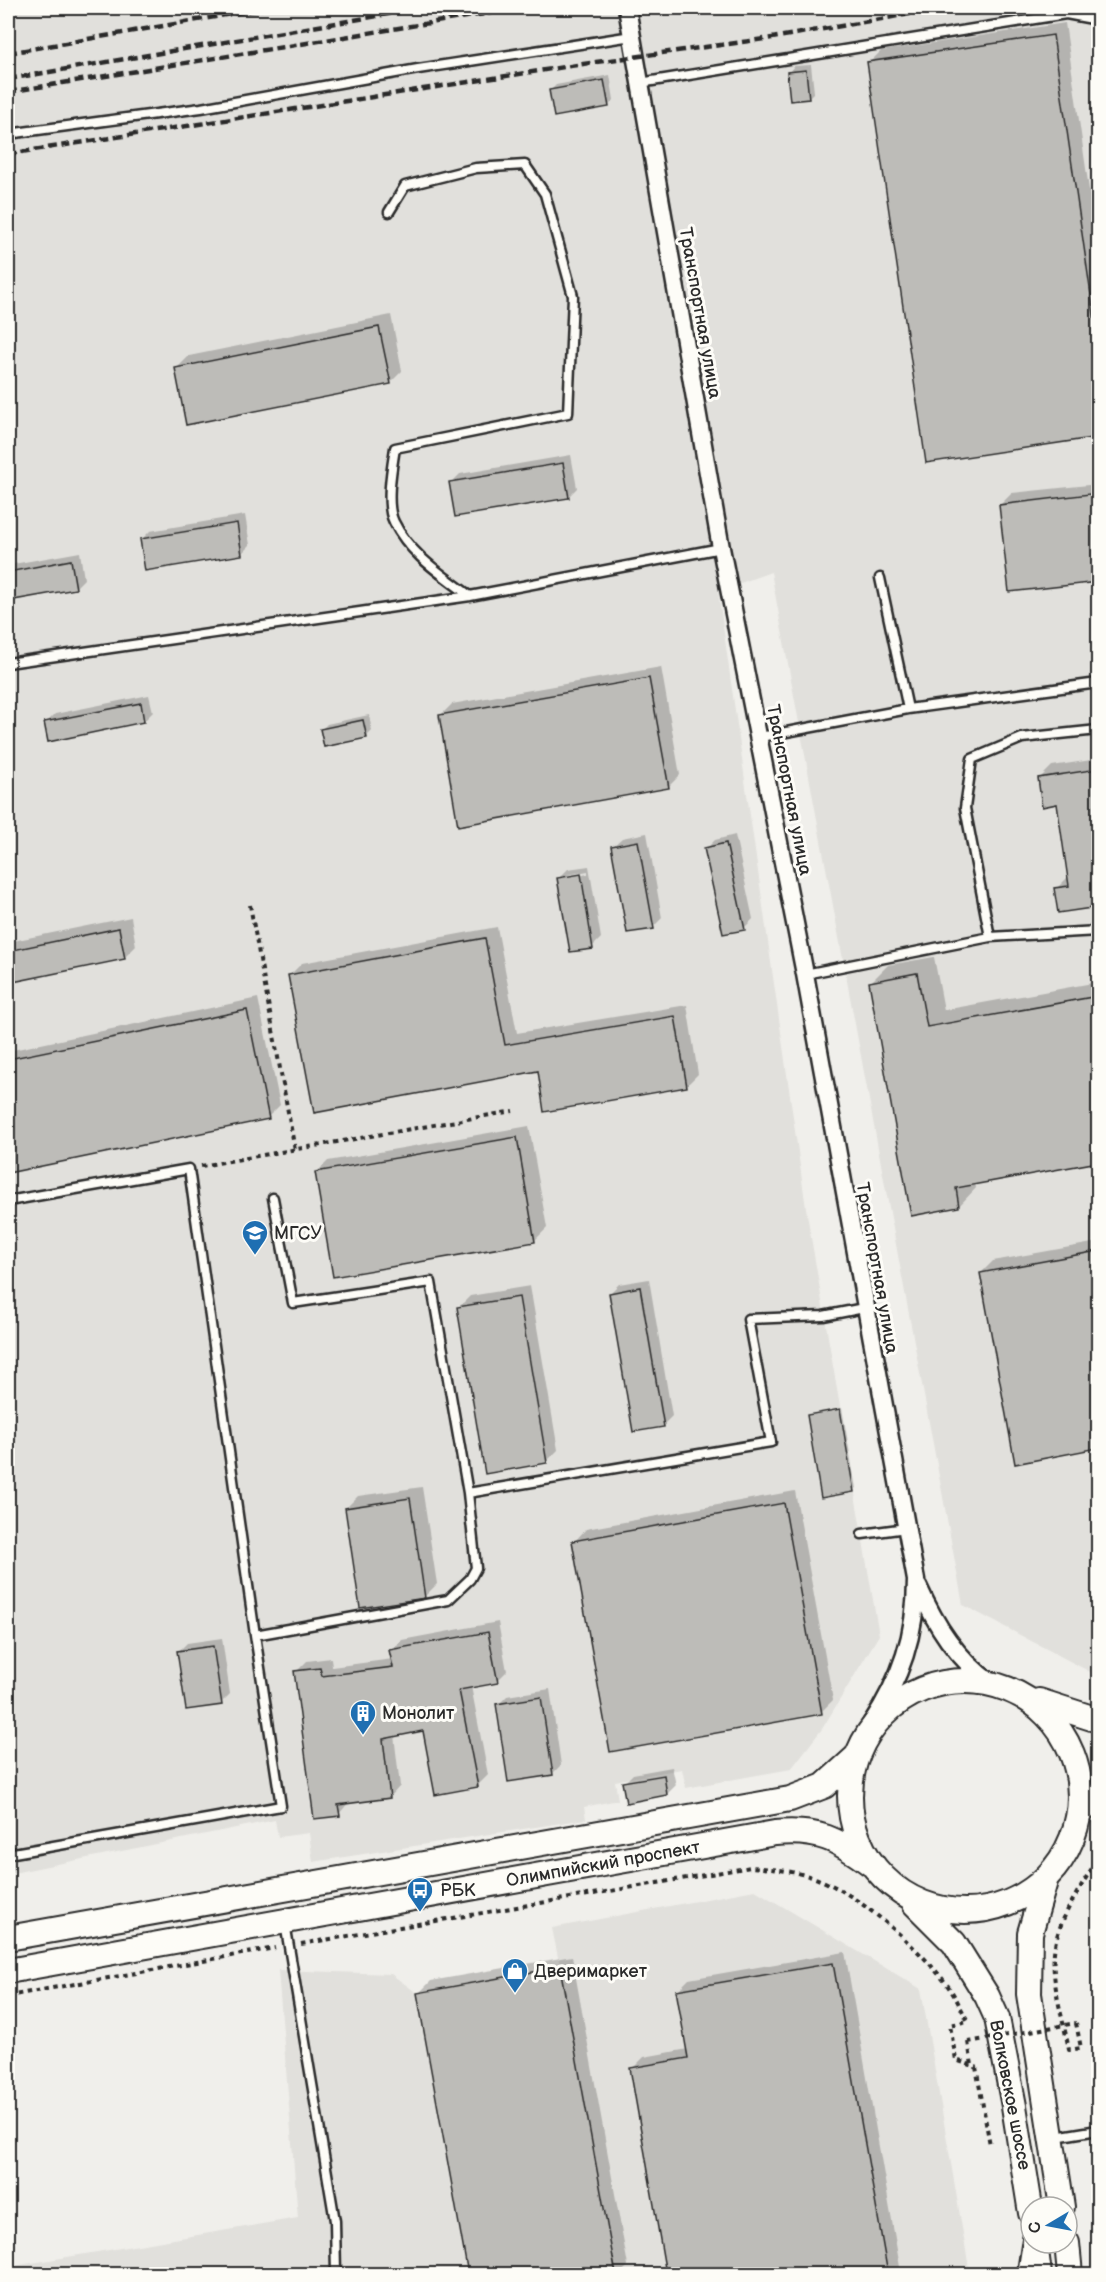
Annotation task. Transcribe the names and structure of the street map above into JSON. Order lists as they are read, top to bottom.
{
  "streets": {
    "main road": ["Олимпийский проспект", "Волковское шоссе"],
    "street": ["Транспортная улица"]
  },
  "crossings": [
    ["Олимпийский проспект", "Волковское шоссе"]
  ],
  "places": {
    "school or university": ["МГСУ"],
    "building": ["Монолит"],
    "bus stop": ["РБК"],
    "shop": ["Дверимаркет"]
  },
  "north": "left"
}
